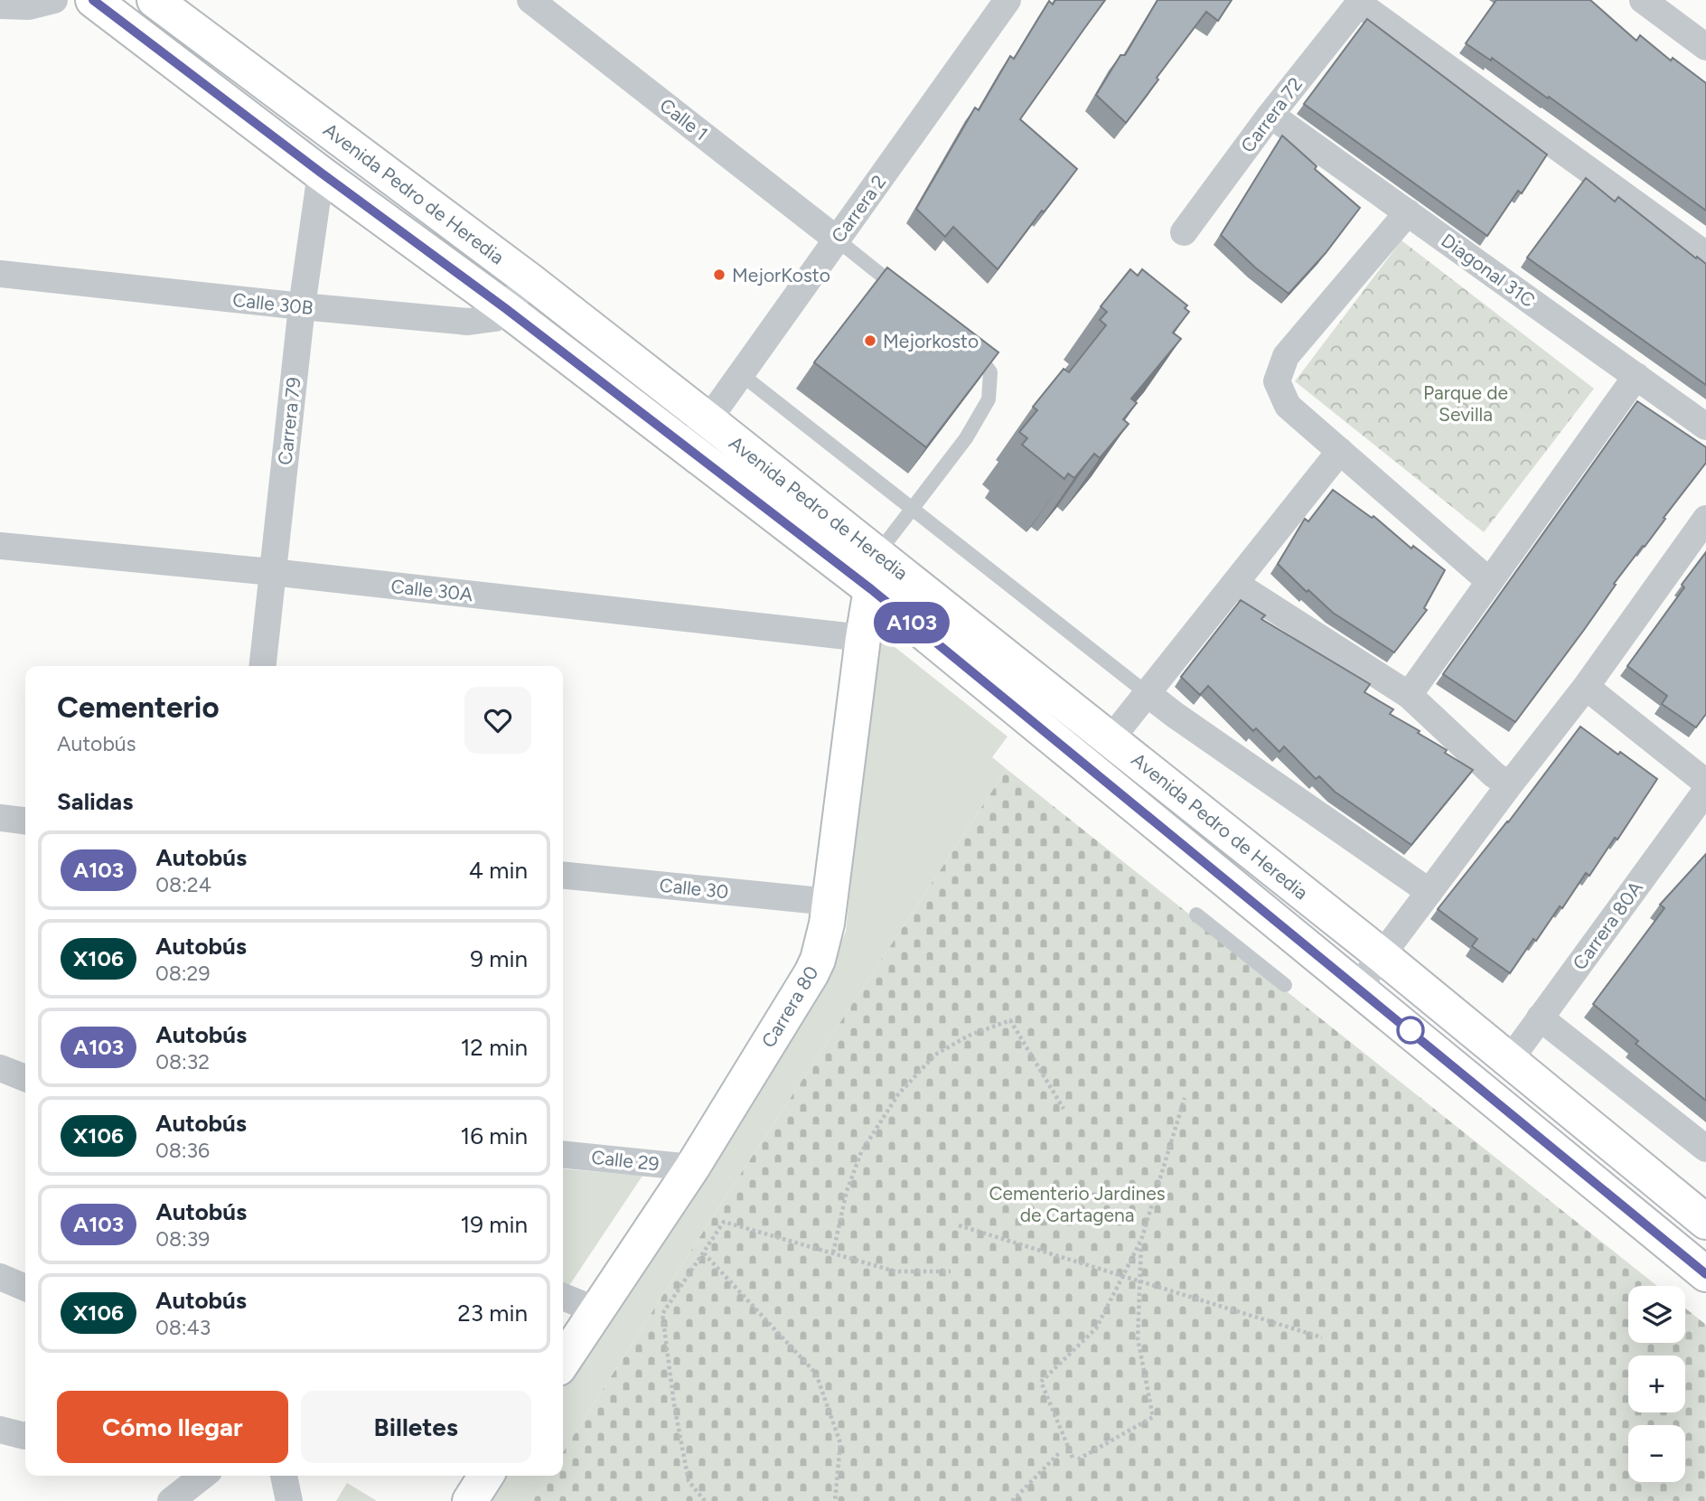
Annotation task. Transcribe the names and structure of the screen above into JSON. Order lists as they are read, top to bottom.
{
  "streets": {
    "main road": ["Avenida Pedro de Heredia", "Carrera 80"],
    "street": [
      "Carrera 72",
      "Calle 1",
      "Carrera 2",
      "Diagonal 31C",
      "Calle 30B",
      "Carrera 79",
      "Calle 30A",
      "Calle 30",
      "Carrera 80A",
      "Calle 29"
    ]
  },
  "crossings": [
    ["Carrera 72", "Diagonal 31C"],
    ["Calle 1", "Carrera 2"],
    ["Avenida Pedro de Heredia", "Carrera 2"],
    ["Avenida Pedro de Heredia", "Calle 30B"],
    ["Avenida Pedro de Heredia", "Carrera 79"],
    ["Avenida Pedro de Heredia", "Carrera 80A"],
    ["Avenida Pedro de Heredia", "Carrera 80"],
    ["Calle 30B", "Carrera 79"],
    ["Carrera 79", "Calle 30A"],
    ["Calle 30A", "Carrera 80"],
    ["Calle 30", "Carrera 80"],
    ["Carrera 80", "Calle 29"]
  ],
  "parks": ["Parque de Sevilla", "Cementerio Jardines de Cartagena"],
  "places": ["MejorKosto", "Mejorkosto"],
  "lines": ["bus line A103"],
  "page": {
    "on_map": "A103",
    "heading": [
      ["Cementerio", "Autobús"],
      "Salidas"
    ],
    "list": [
      {
        "mark": "A103",
        "name": "Autobús",
        "note": "08:24",
        "value": "4 min"
      },
      {
        "mark": "X106",
        "name": "Autobús",
        "note": "08:29",
        "value": "9 min"
      },
      {
        "mark": "A103",
        "name": "Autobús",
        "note": "08:32",
        "value": "12 min"
      },
      {
        "mark": "X106",
        "name": "Autobús",
        "note": "08:36",
        "value": "16 min"
      },
      {
        "mark": "A103",
        "name": "Autobús",
        "note": "08:39",
        "value": "19 min"
      },
      {
        "mark": "X106",
        "name": "Autobús",
        "note": "08:43",
        "value": "23 min"
      }
    ],
    "map_buttons": ["+", "−"],
    "buttons": ["Cómo llegar", "Billetes"]
  }
}
